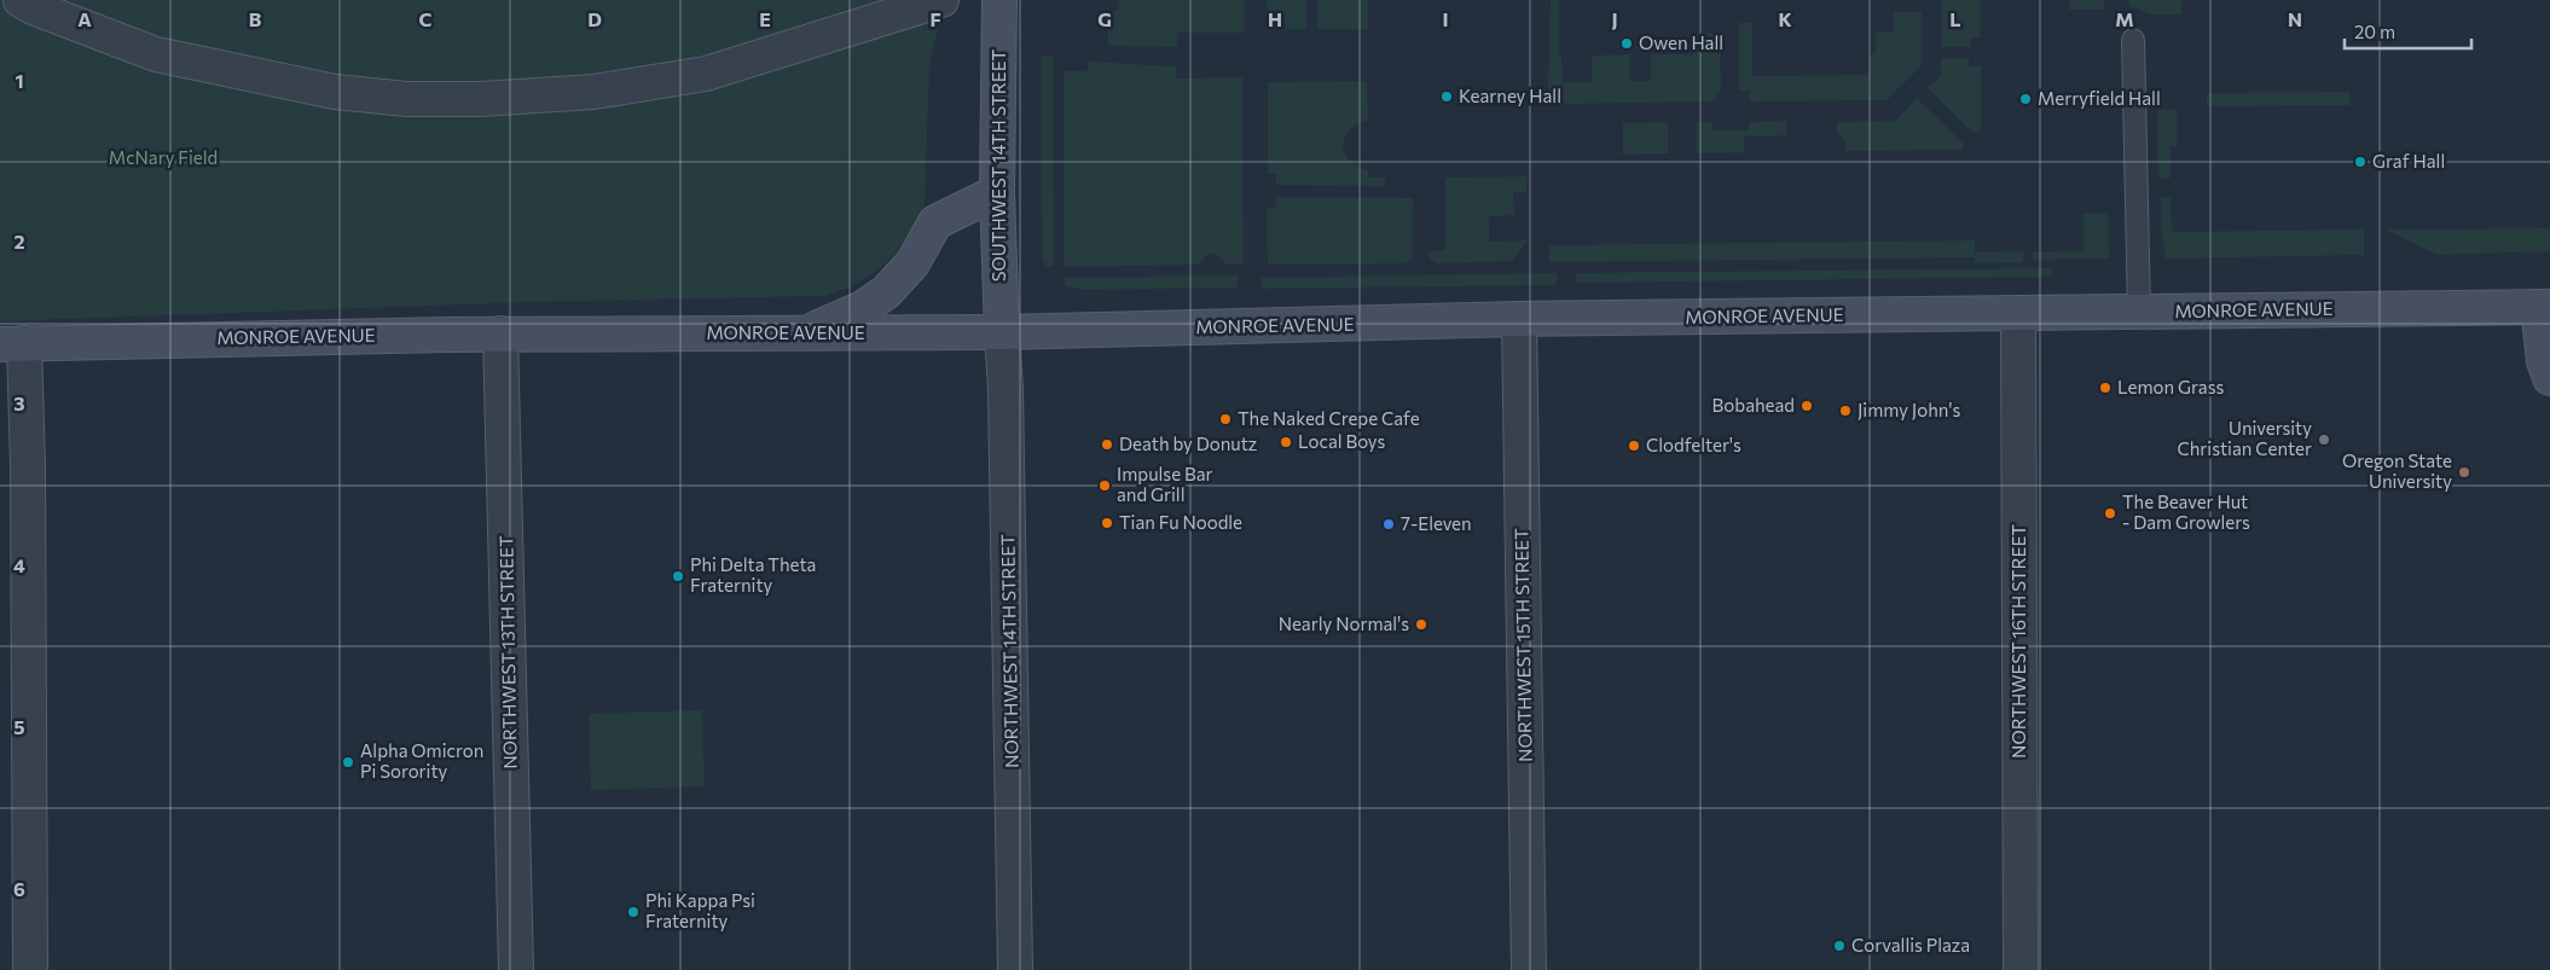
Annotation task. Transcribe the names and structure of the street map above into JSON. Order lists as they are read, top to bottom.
{
  "streets": {
    "street": [
      "SOUTHWEST 14TH STREET",
      "MONROE AVENUE",
      "NORTHWEST 16TH STREET",
      "NORTHWEST 15TH STREET",
      "NORTHWEST 14TH STREET",
      "NORTHWEST 13TH STREET"
    ]
  },
  "crossings": [
    ["SOUTHWEST 14TH STREET", "MONROE AVENUE"],
    ["SOUTHWEST 14TH STREET", "NORTHWEST 14TH STREET"],
    ["MONROE AVENUE", "NORTHWEST 16TH STREET"],
    ["MONROE AVENUE", "NORTHWEST 15TH STREET"],
    ["MONROE AVENUE", "NORTHWEST 14TH STREET"],
    ["MONROE AVENUE", "NORTHWEST 13TH STREET"]
  ],
  "parks": ["McNary Field"],
  "places": [
    "Owen Hall",
    "Kearney Hall",
    "Merryfield Hall",
    "Graf Hall",
    "Lemon Grass",
    "Bobahead",
    "Jimmy John's",
    "The Naked Crepe Cafe",
    "University Christian Center",
    "Local Boys",
    "Death by Donutz",
    "Clodfelter's",
    "Oregon State University",
    "Impulse Bar and Grill",
    "The Beaver Hut - Dam Growlers",
    "Tian Fu Noodle",
    "7-Eleven",
    "Phi Delta Theta Fraternity",
    "Nearly Normal's",
    "Alpha Omicron Pi Sorority",
    "Phi Kappa Psi Fraternity",
    "Corvallis Plaza"
  ],
  "scale_bar": "20 m",
  "grid": {
    "columns": [
      "A",
      "B",
      "C",
      "D",
      "E",
      "F",
      "G",
      "H",
      "I",
      "J",
      "K",
      "L",
      "M",
      "N"
    ],
    "rows": [
      "1",
      "2",
      "3",
      "4",
      "5",
      "6"
    ]
  }
}
